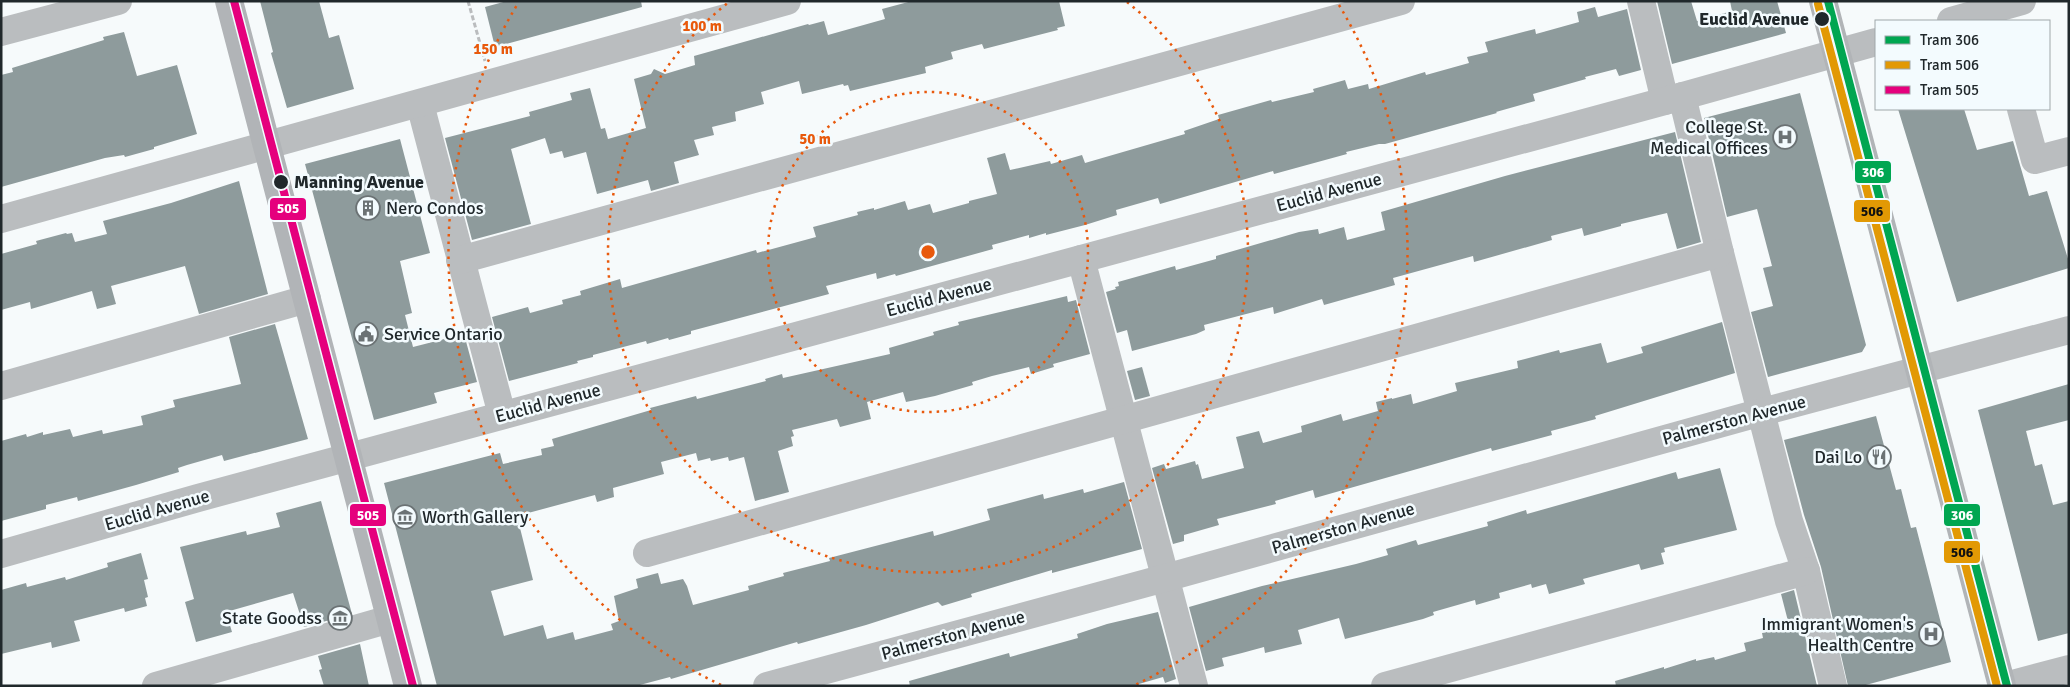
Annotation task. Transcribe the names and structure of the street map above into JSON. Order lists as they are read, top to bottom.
{
  "streets": {
    "street": ["Euclid Avenue", "Palmerston Avenue"]
  },
  "places": {
    "other": ["Euclid Avenue", "Manning Avenue"],
    "hospital": ["College St. Medical Offices", "Immigrant Women's Health Centre"],
    "building": ["Nero Condos"],
    "public building": ["Service Ontario"],
    "restaurant": ["Dai Lo"],
    "museum": ["Worth Gallery", "State Goodss"]
  },
  "lines": ["tram line 306", "tram line 505", "tram line 506"],
  "legend": ["Tram 306", "Tram 506", "Tram 505"],
  "rings": ["100 m", "150 m", "50 m"]
}
